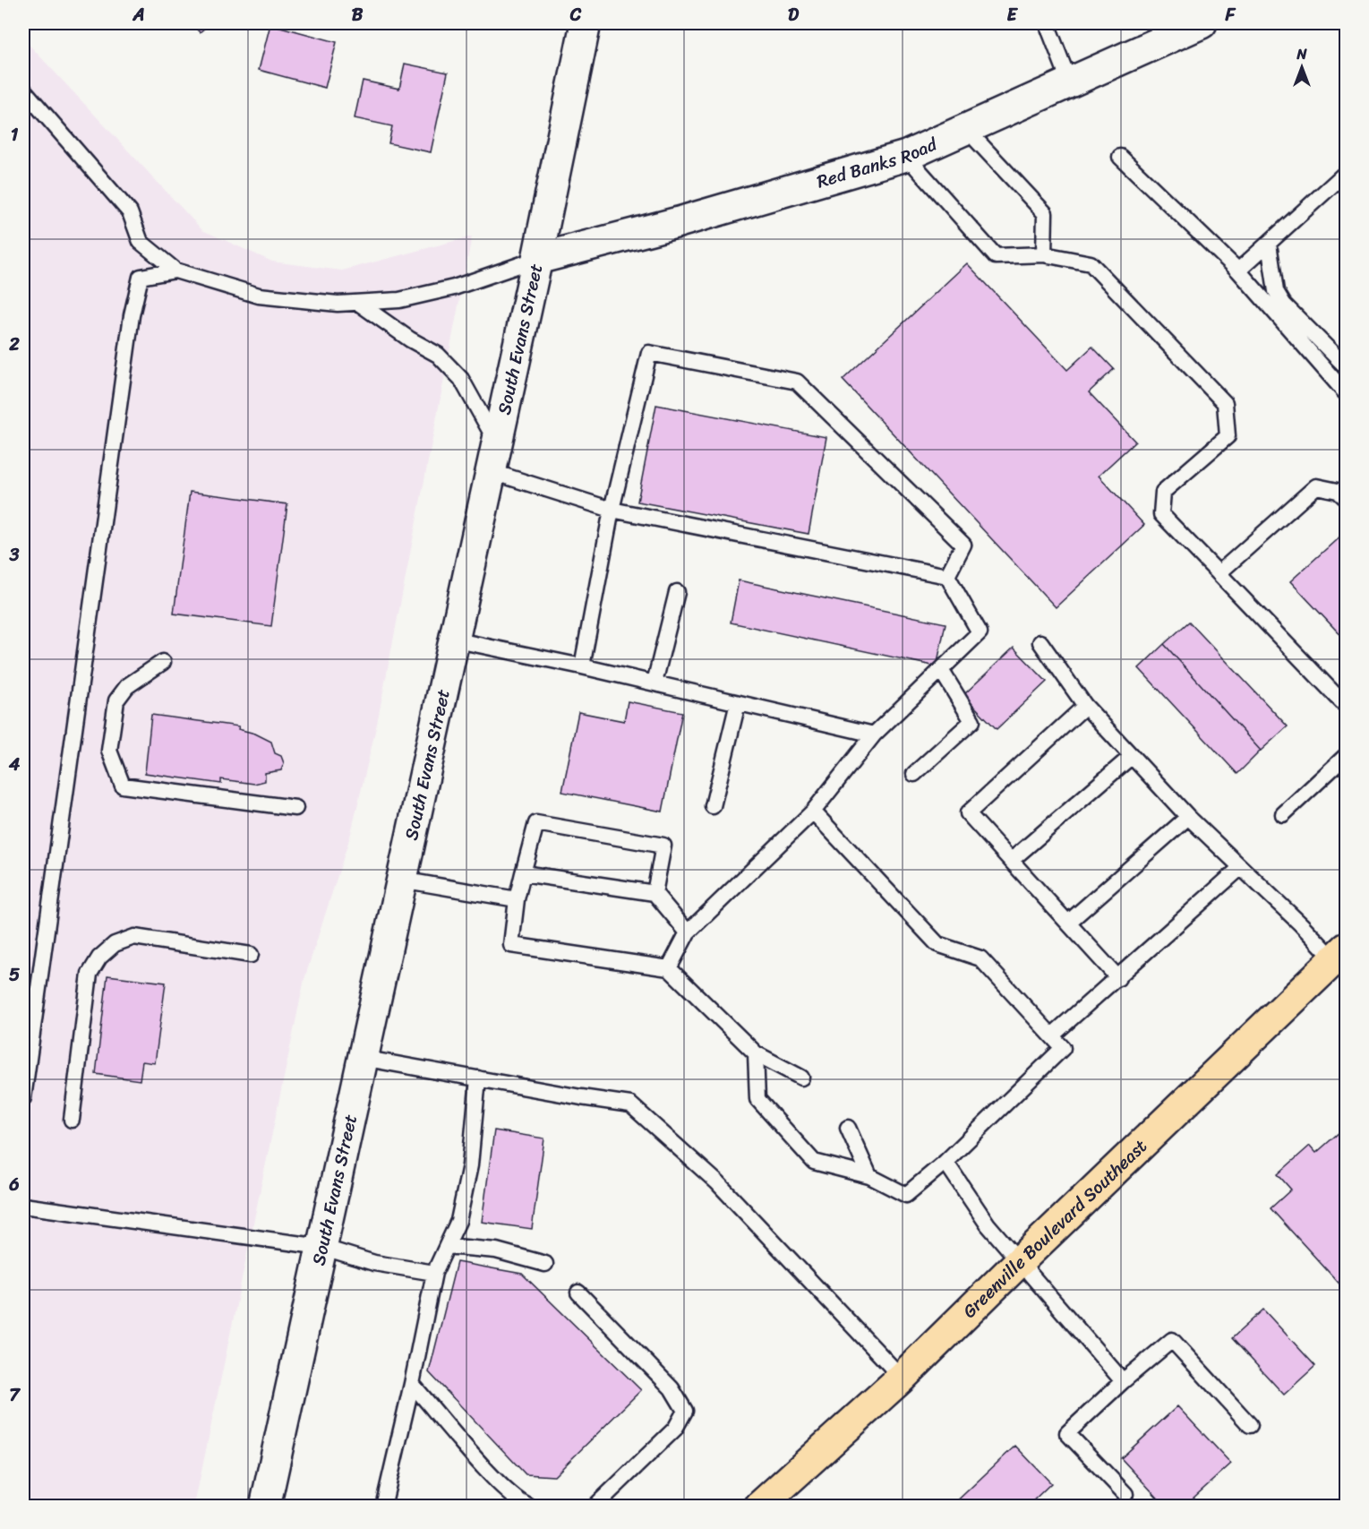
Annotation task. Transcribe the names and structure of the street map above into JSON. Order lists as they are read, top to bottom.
{
  "streets": {
    "highway": ["Greenville Boulevard Southeast"],
    "main road": ["Red Banks Road", "South Evans Street"]
  },
  "crossings": [
    ["Red Banks Road", "South Evans Street"]
  ],
  "north": "top",
  "grid": {
    "columns": [
      "A",
      "B",
      "C",
      "D",
      "E",
      "F"
    ],
    "rows": [
      "1",
      "2",
      "3",
      "4",
      "5",
      "6",
      "7"
    ]
  }
}
